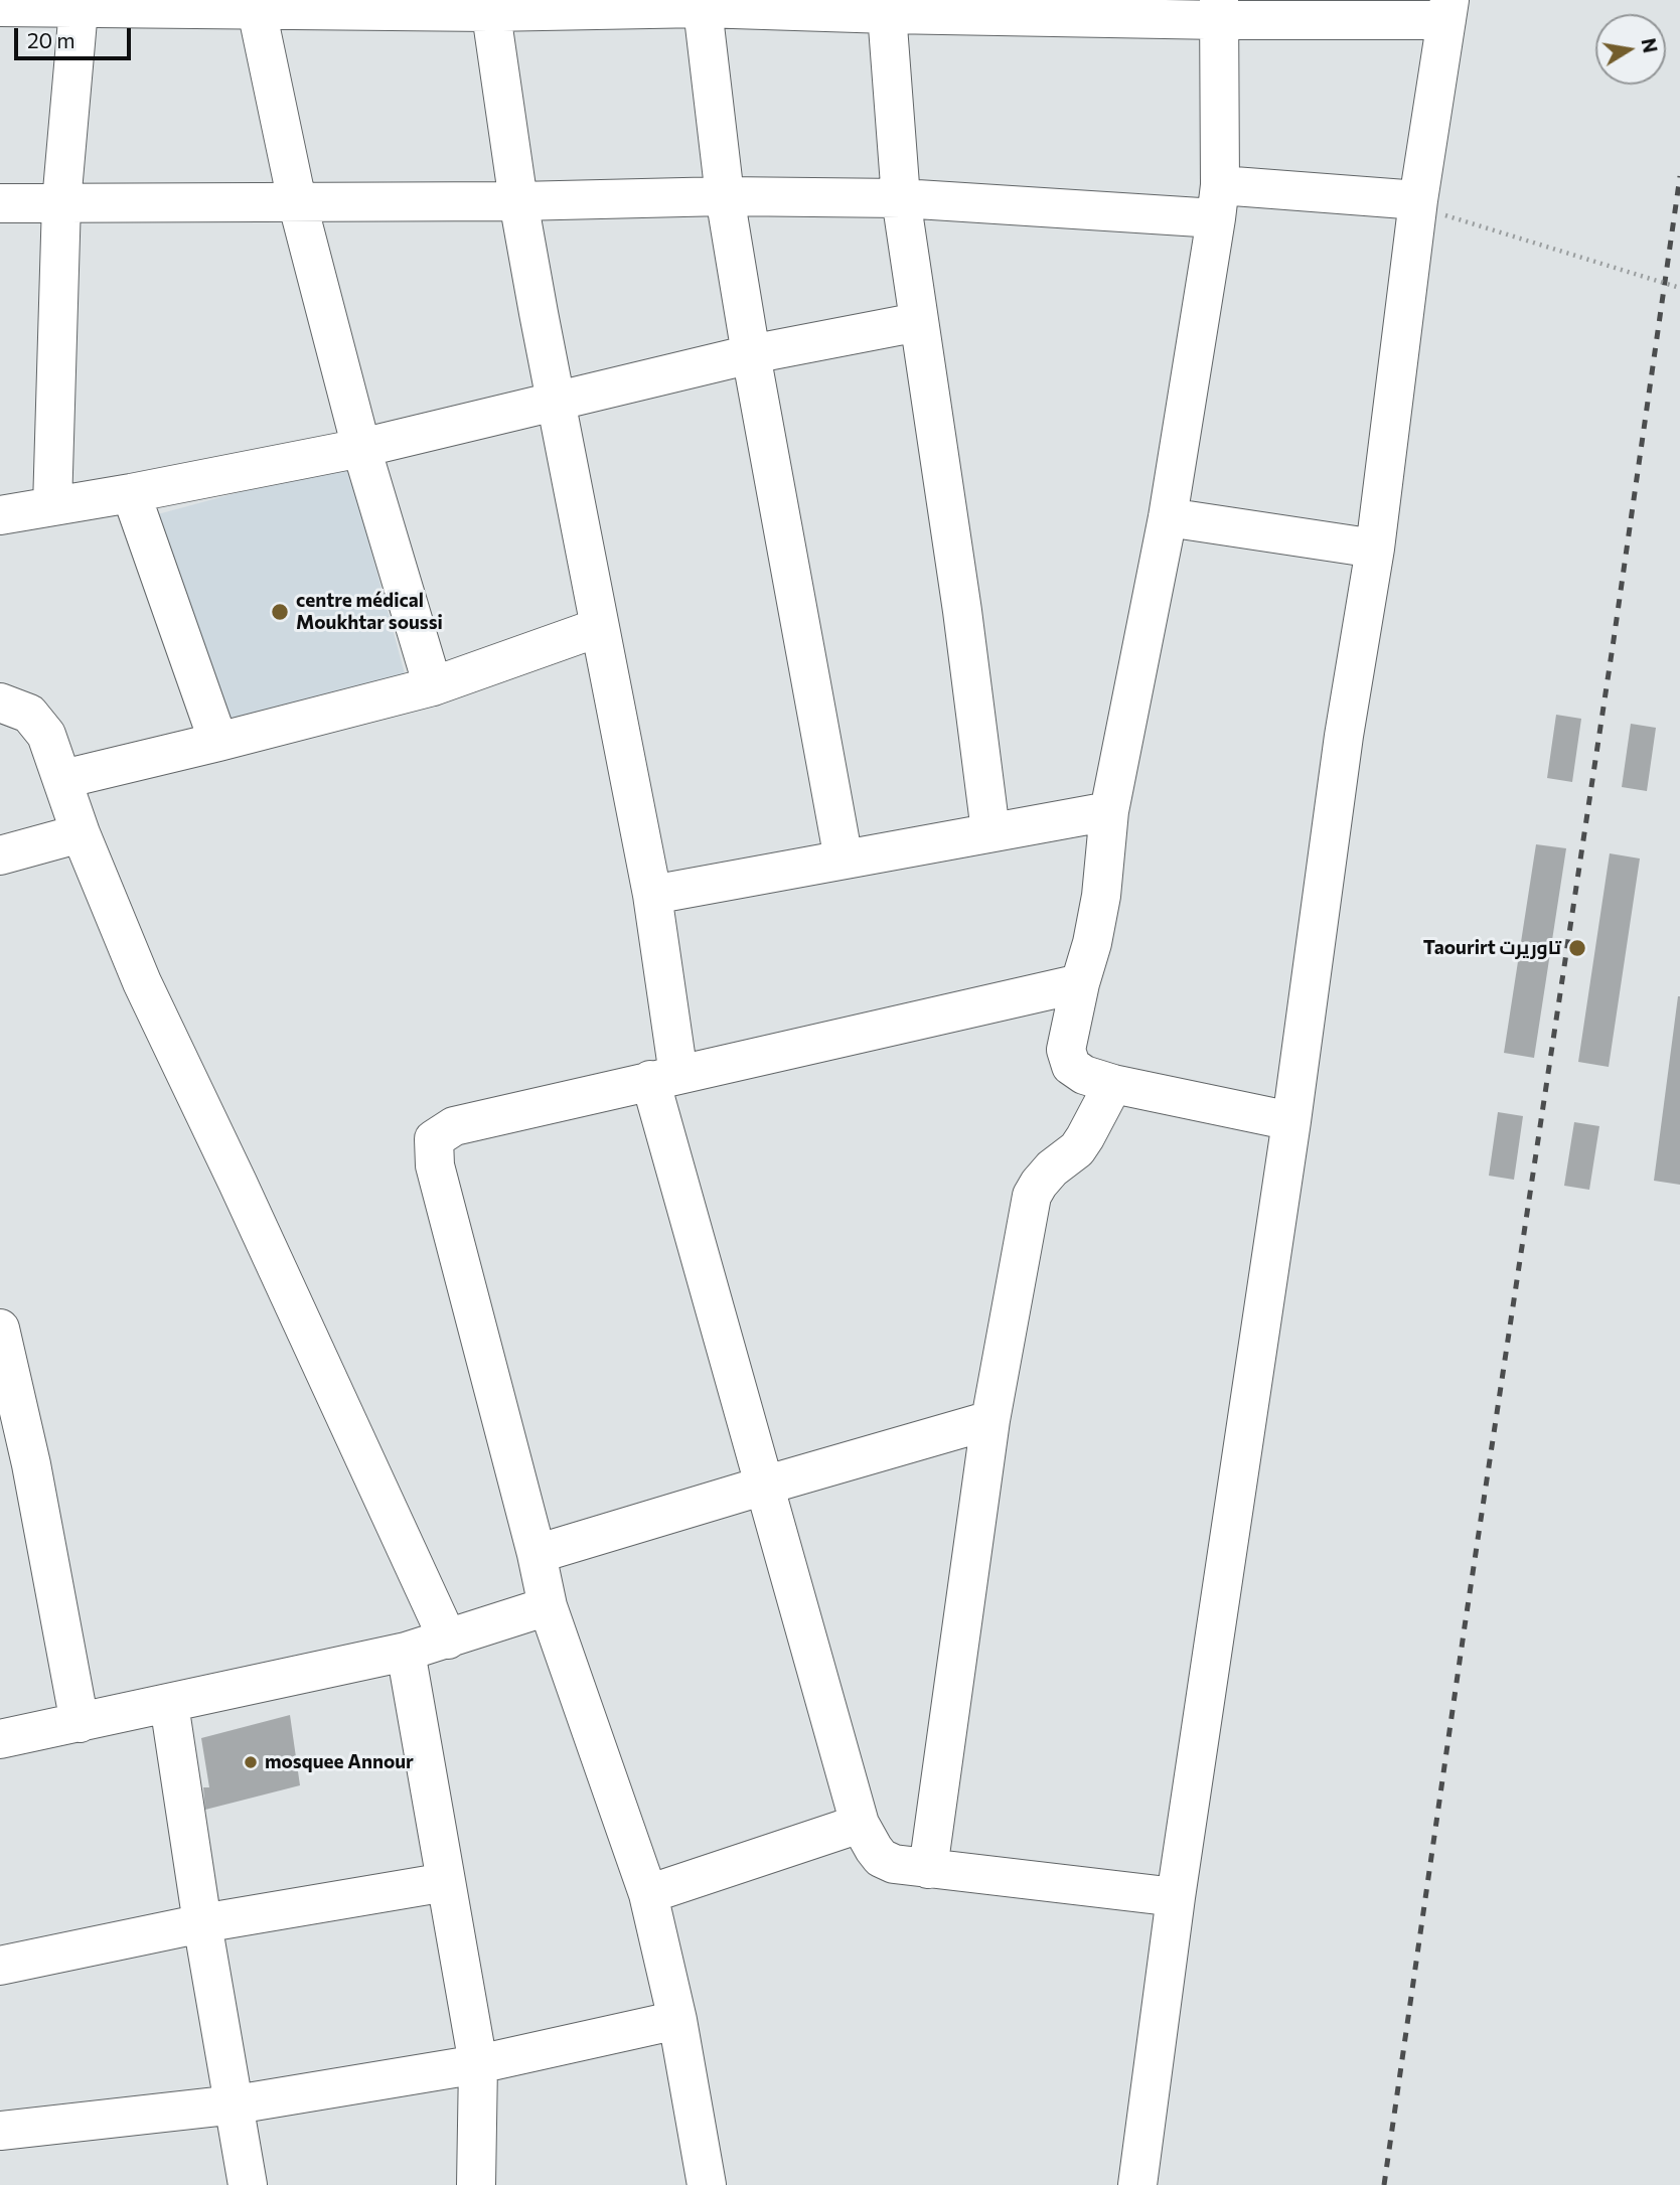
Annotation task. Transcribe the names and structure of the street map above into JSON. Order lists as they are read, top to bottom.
{
  "places": ["centre médical Moukhtar soussi", "Taourirt تاوريرت", "mosquee Annour"],
  "scale_bar": "20 m",
  "north": "right"
}
